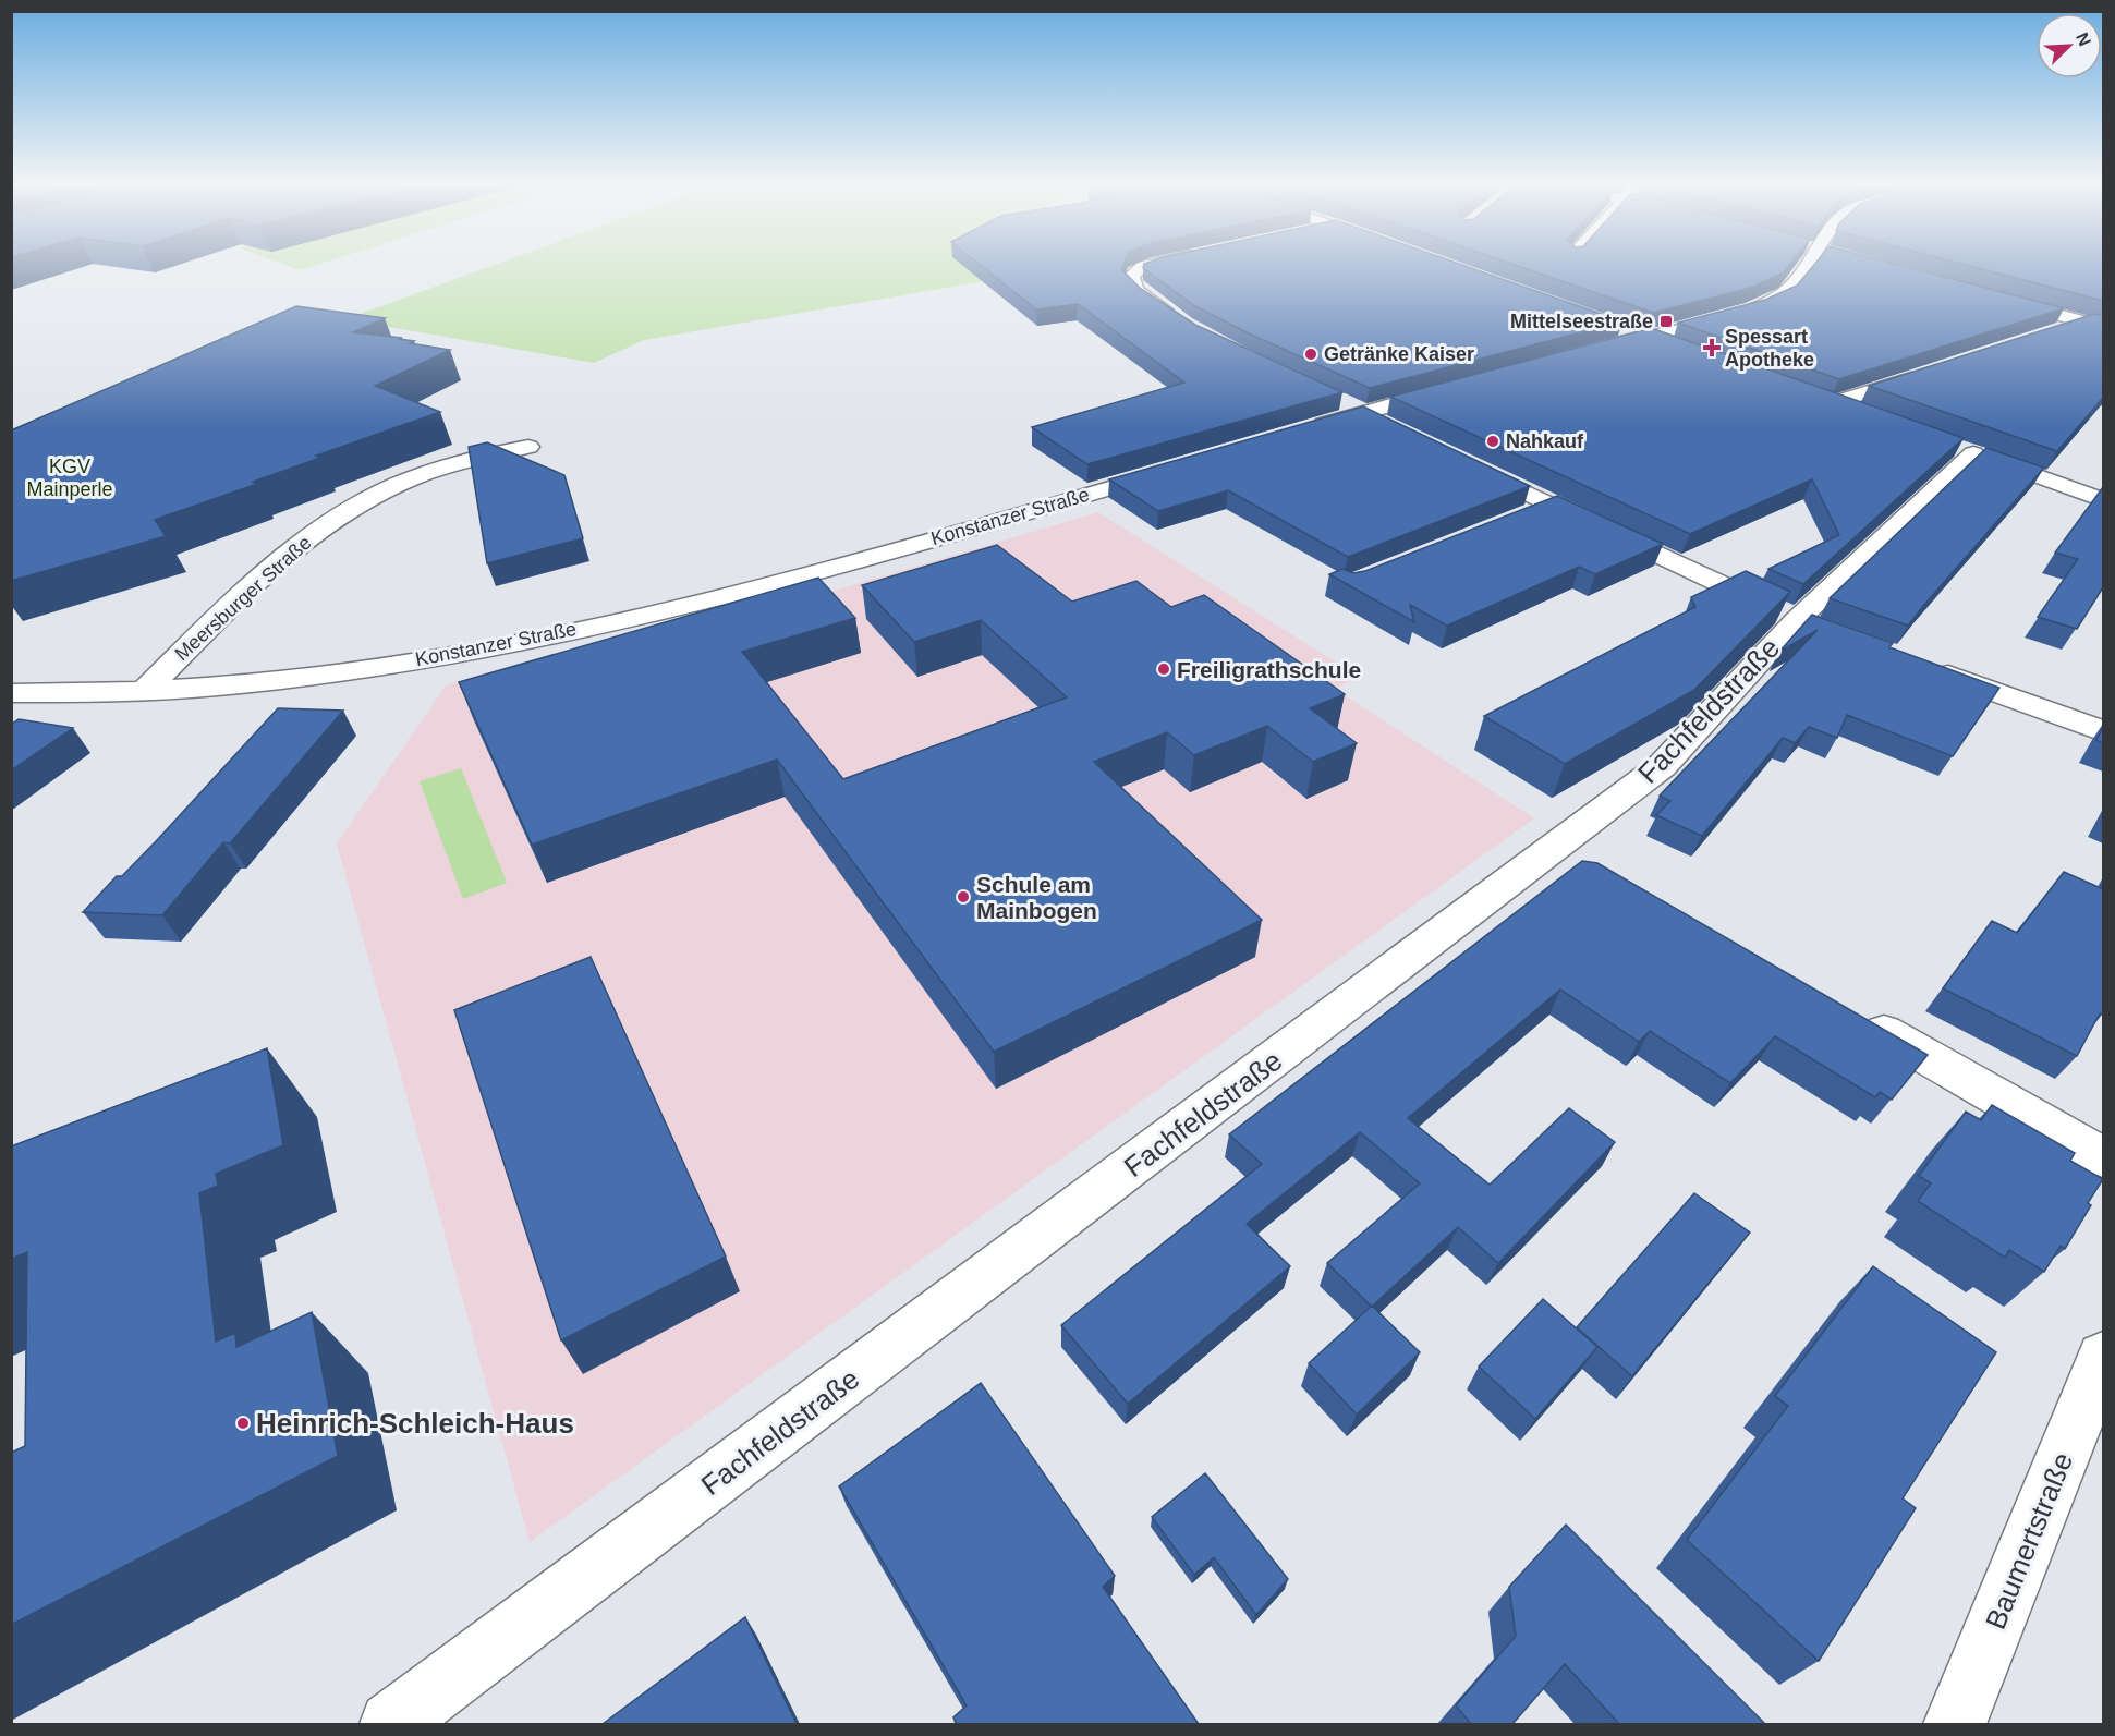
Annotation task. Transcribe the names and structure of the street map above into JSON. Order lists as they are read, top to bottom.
{
  "streets": {
    "street": [
      "Konstanzer Straße",
      "Meersburger Straße",
      "Fachfeldstraße",
      "Baumertstraße"
    ]
  },
  "crossings": [
    ["Konstanzer Straße", "Meersburger Straße"]
  ],
  "parks": ["KGV Mainperle"],
  "places": {
    "transit": ["Mittelseestraße"],
    "health": ["Spessart Apotheke"],
    "other": [
      "Getränke Kaiser",
      "Nahkauf",
      "Freiligrathschule",
      "Schule am Mainbogen",
      "Heinrich-Schleich-Haus"
    ]
  },
  "north": "top right"
}
